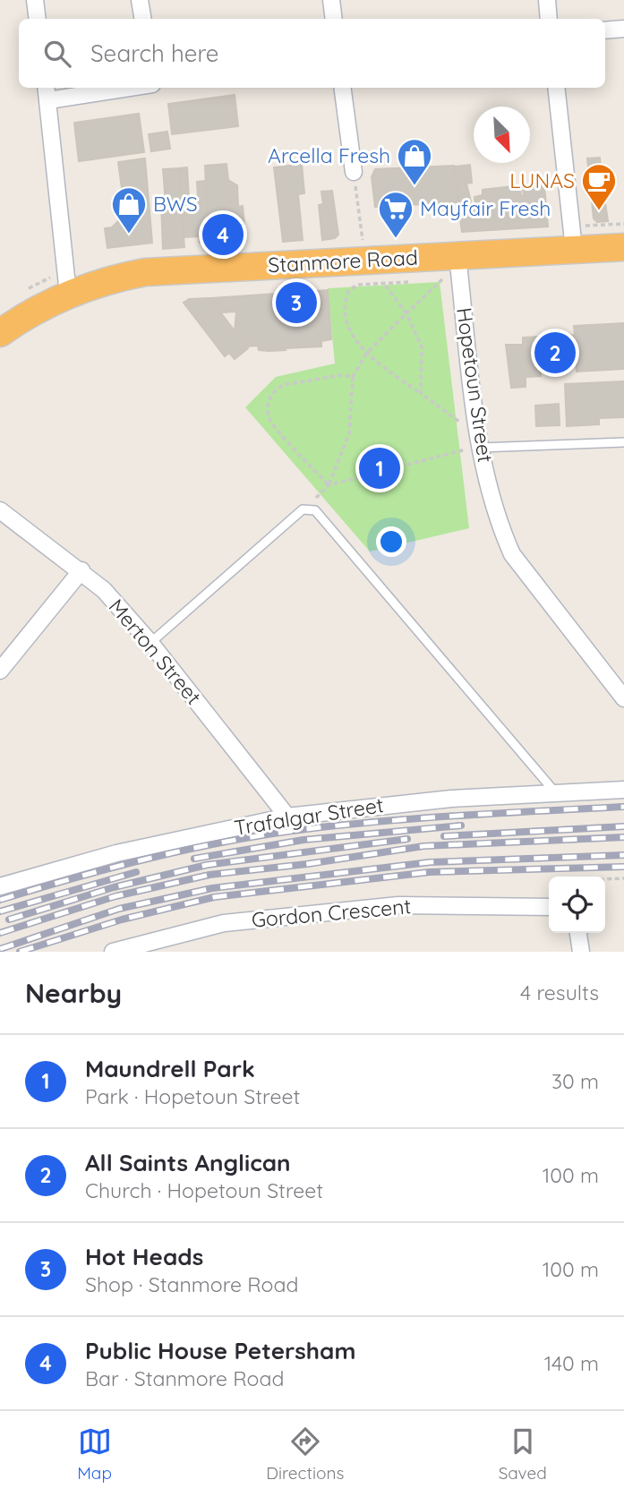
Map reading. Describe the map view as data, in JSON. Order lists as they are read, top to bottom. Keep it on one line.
{"streets":{"highway":["Stanmore Road"],"street":["Hopetoun Street","Merton Street","Trafalgar Street","Gordon Crescent"]},"crossings":[["Stanmore Road","Hopetoun Street"],["Merton Street","Trafalgar Street"]],"places":{"shop":["Arcella Fresh","BWS"],"cafe":["LUNAS"],"supermarket":["Mayfair Fresh"]},"north":"bottom right","page":{"search":"Search here","pins":["4","3","2","1"],"heading":["Nearby","4 results"],"list":[{"mark":"1","name":"Maundrell Park","note":"Park · Hopetoun Street","value":"30 m"},{"mark":"2","name":"All Saints Anglican","note":"Church · Hopetoun Street","value":"100 m"},{"mark":"3","name":"Hot Heads","note":"Shop · Stanmore Road","value":"100 m"},{"mark":"4","name":"Public House Petersham","note":"Bar · Stanmore Road","value":"140 m"}],"nav":["Map","Directions","Saved"]}}
